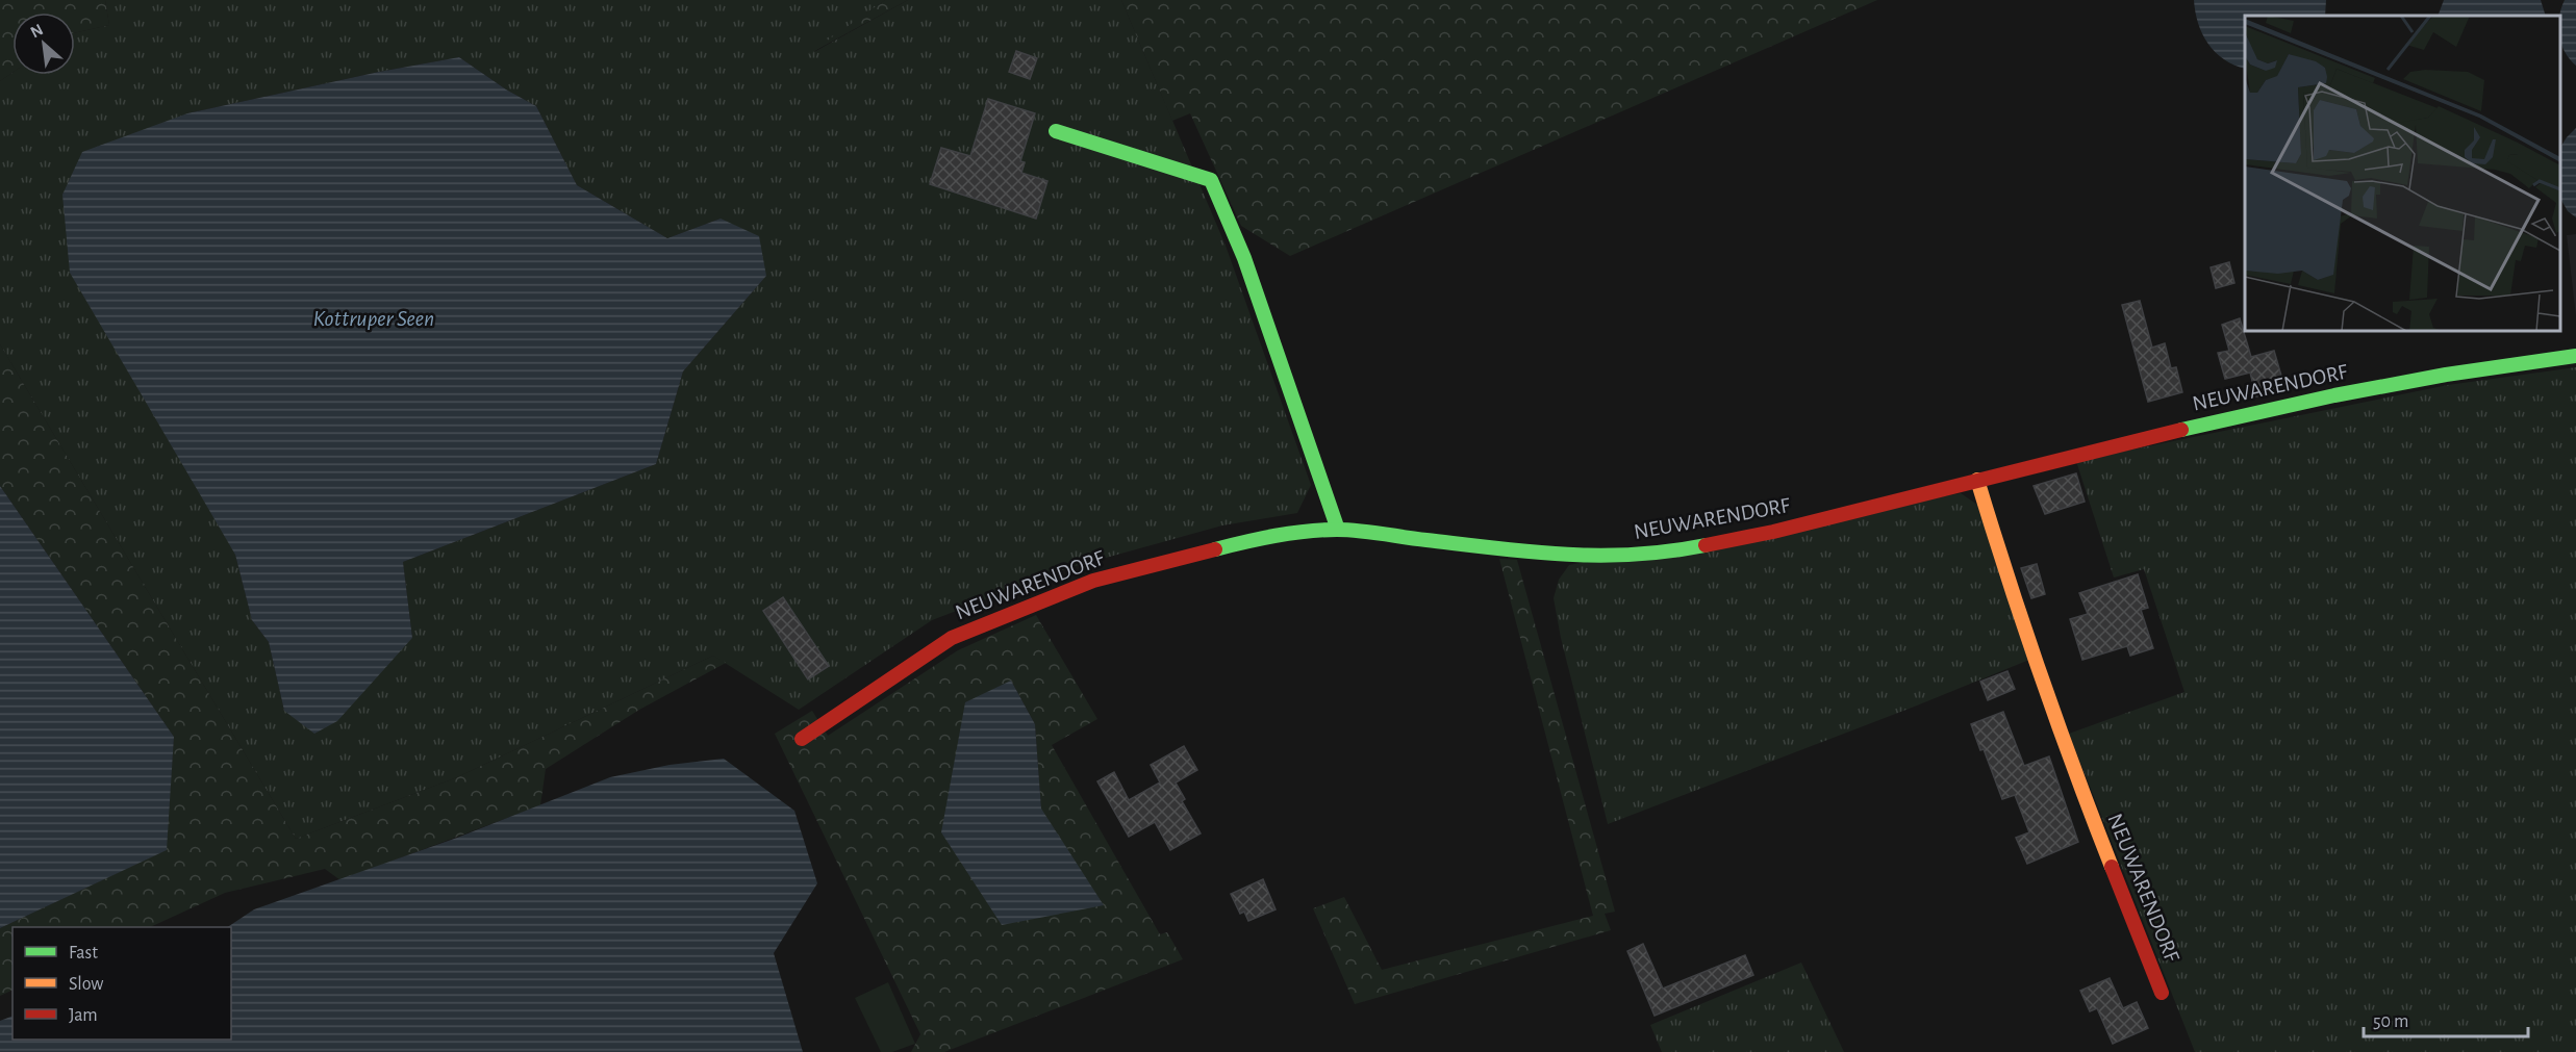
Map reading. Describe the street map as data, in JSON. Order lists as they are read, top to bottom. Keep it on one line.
{"streets":{"street":["NEUWARENDORF"]},"water":["Kottruper Seen"],"legend":["Fast","Slow","Jam"],"scale_bar":"50 m","north":"top left"}
